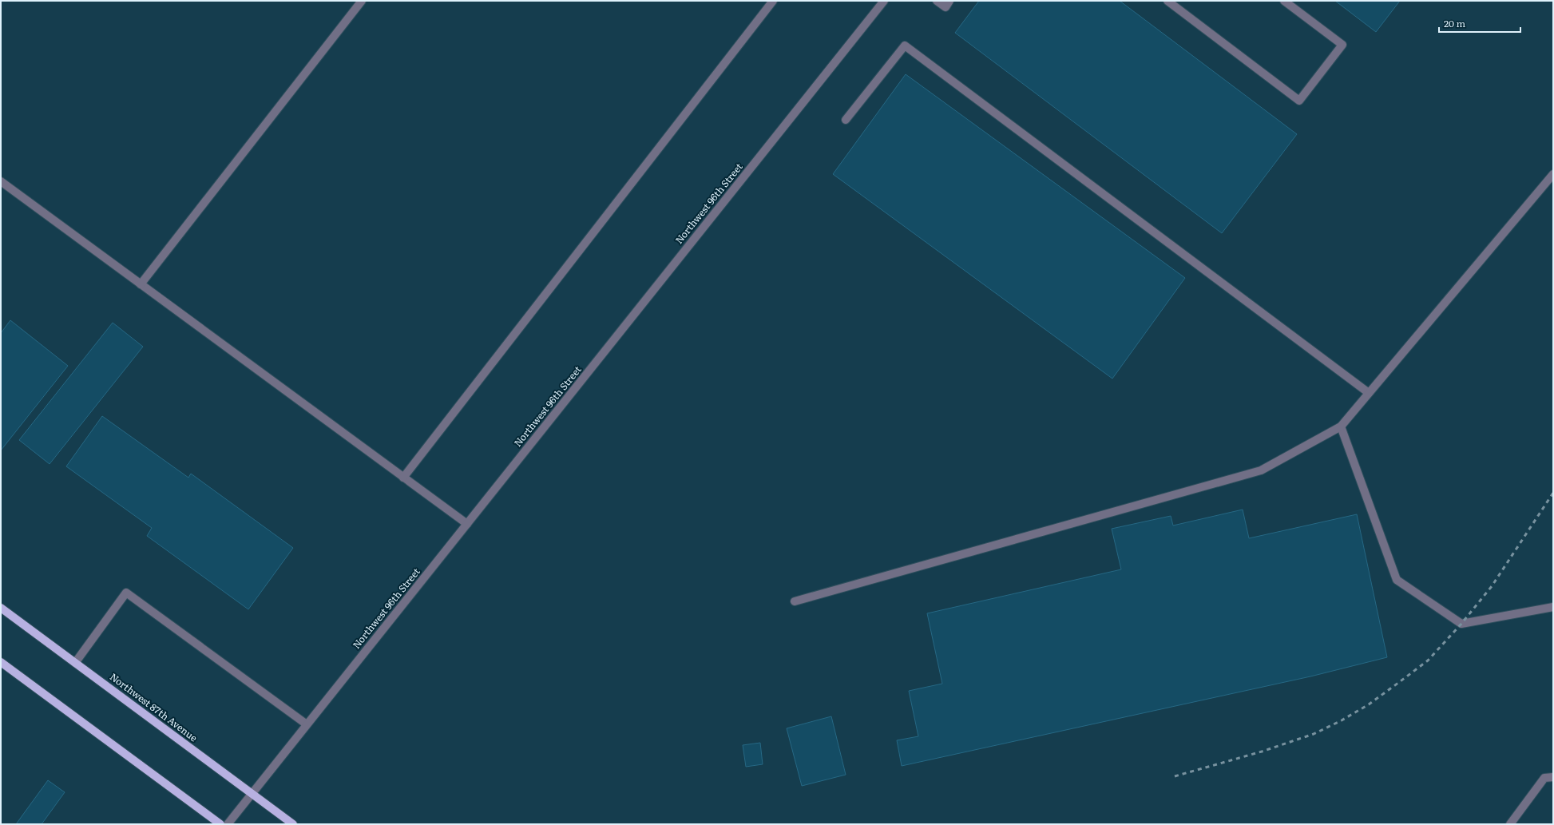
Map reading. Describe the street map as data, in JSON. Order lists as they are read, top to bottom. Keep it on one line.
{"streets":{"main road":["Northwest 87th Avenue"],"street":["Northwest 96th Street"]},"crossings":[["Northwest 96th Street","Northwest 87th Avenue"]],"scale_bar":"20 m"}
